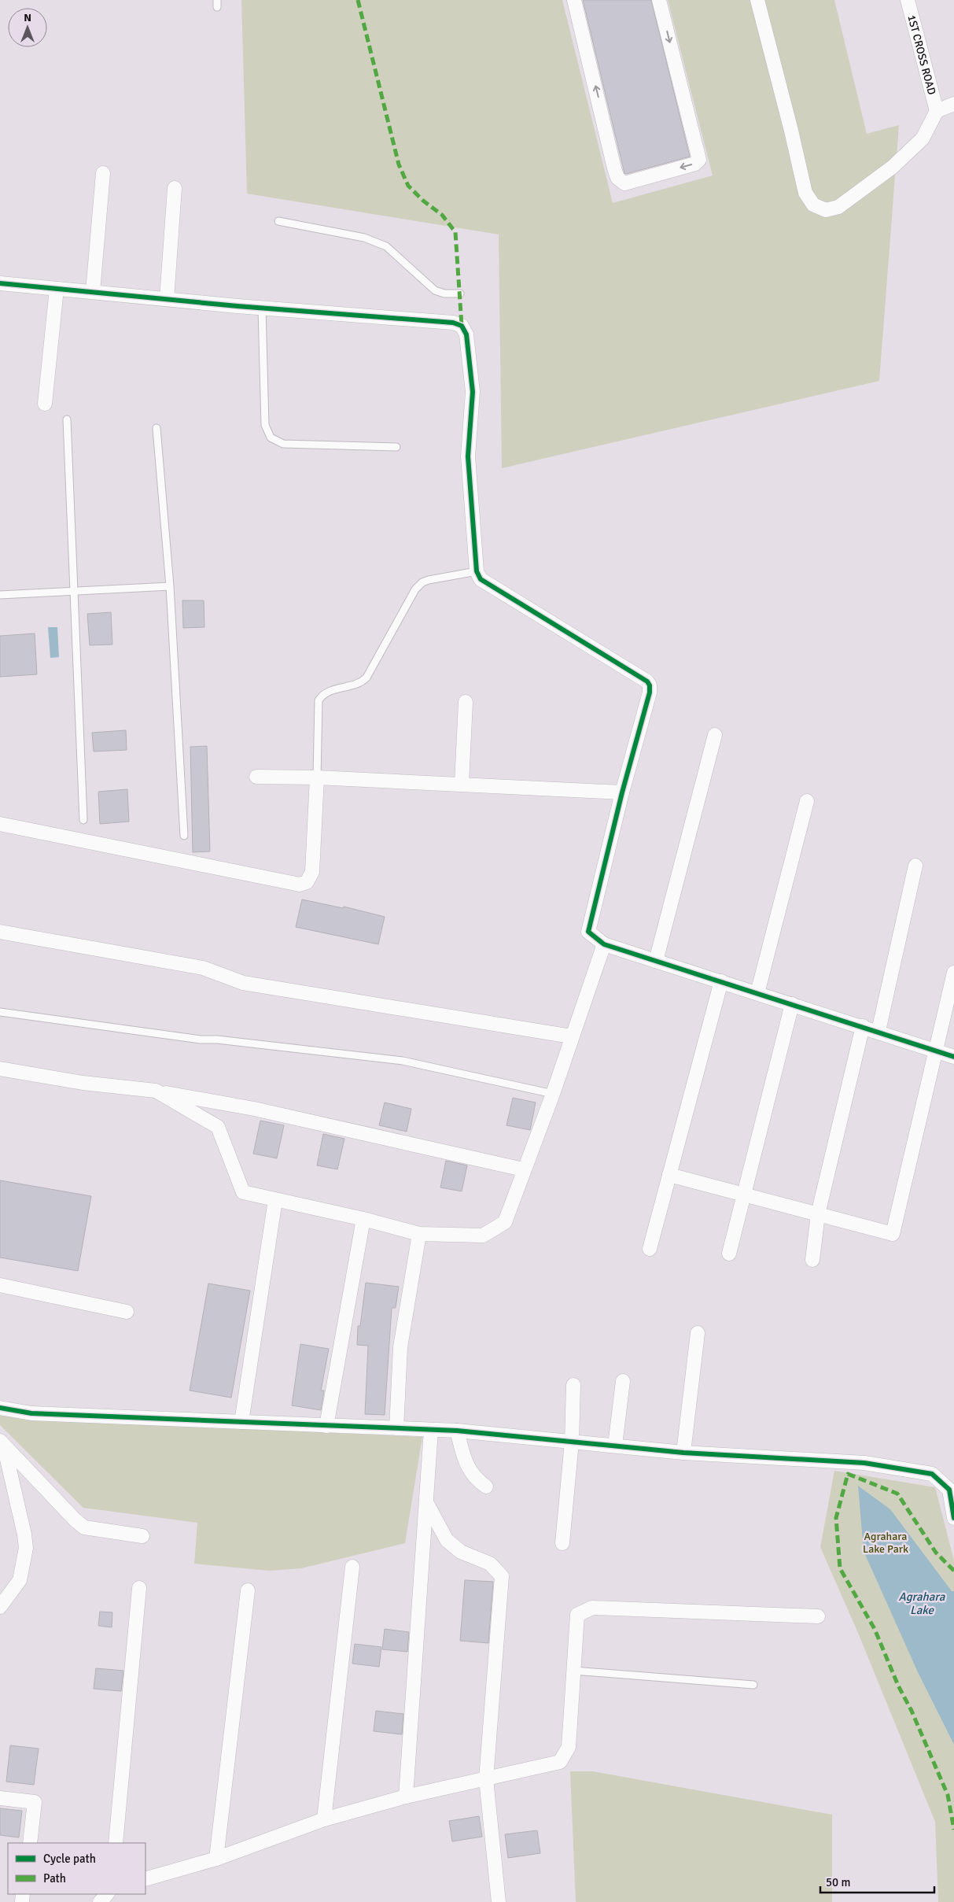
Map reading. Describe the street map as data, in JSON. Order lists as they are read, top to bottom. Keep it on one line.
{"streets":{"street":["1ST CROSS ROAD"]},"water":["Agrahara Lake"],"parks":["Agrahara Lake Park"],"legend":["Cycle path","Path"],"scale_bar":"50 m","north":"top"}
